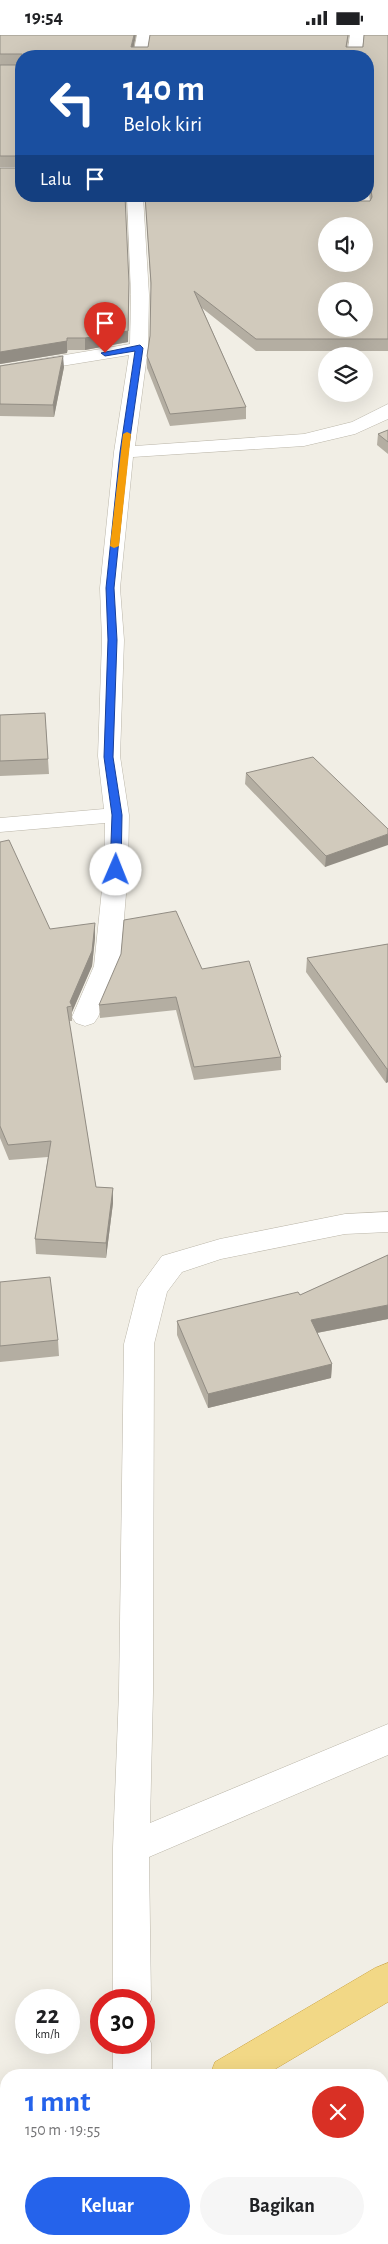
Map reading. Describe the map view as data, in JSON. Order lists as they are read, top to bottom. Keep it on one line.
{"page":{"status":"19:54","turn":["140 m","Belok kiri"],"then":"Lalu","speed":"22 km/h","limit":"30","heading":["1 mnt","150 m · 19:55"],"buttons":["Keluar","Bagikan"]}}
